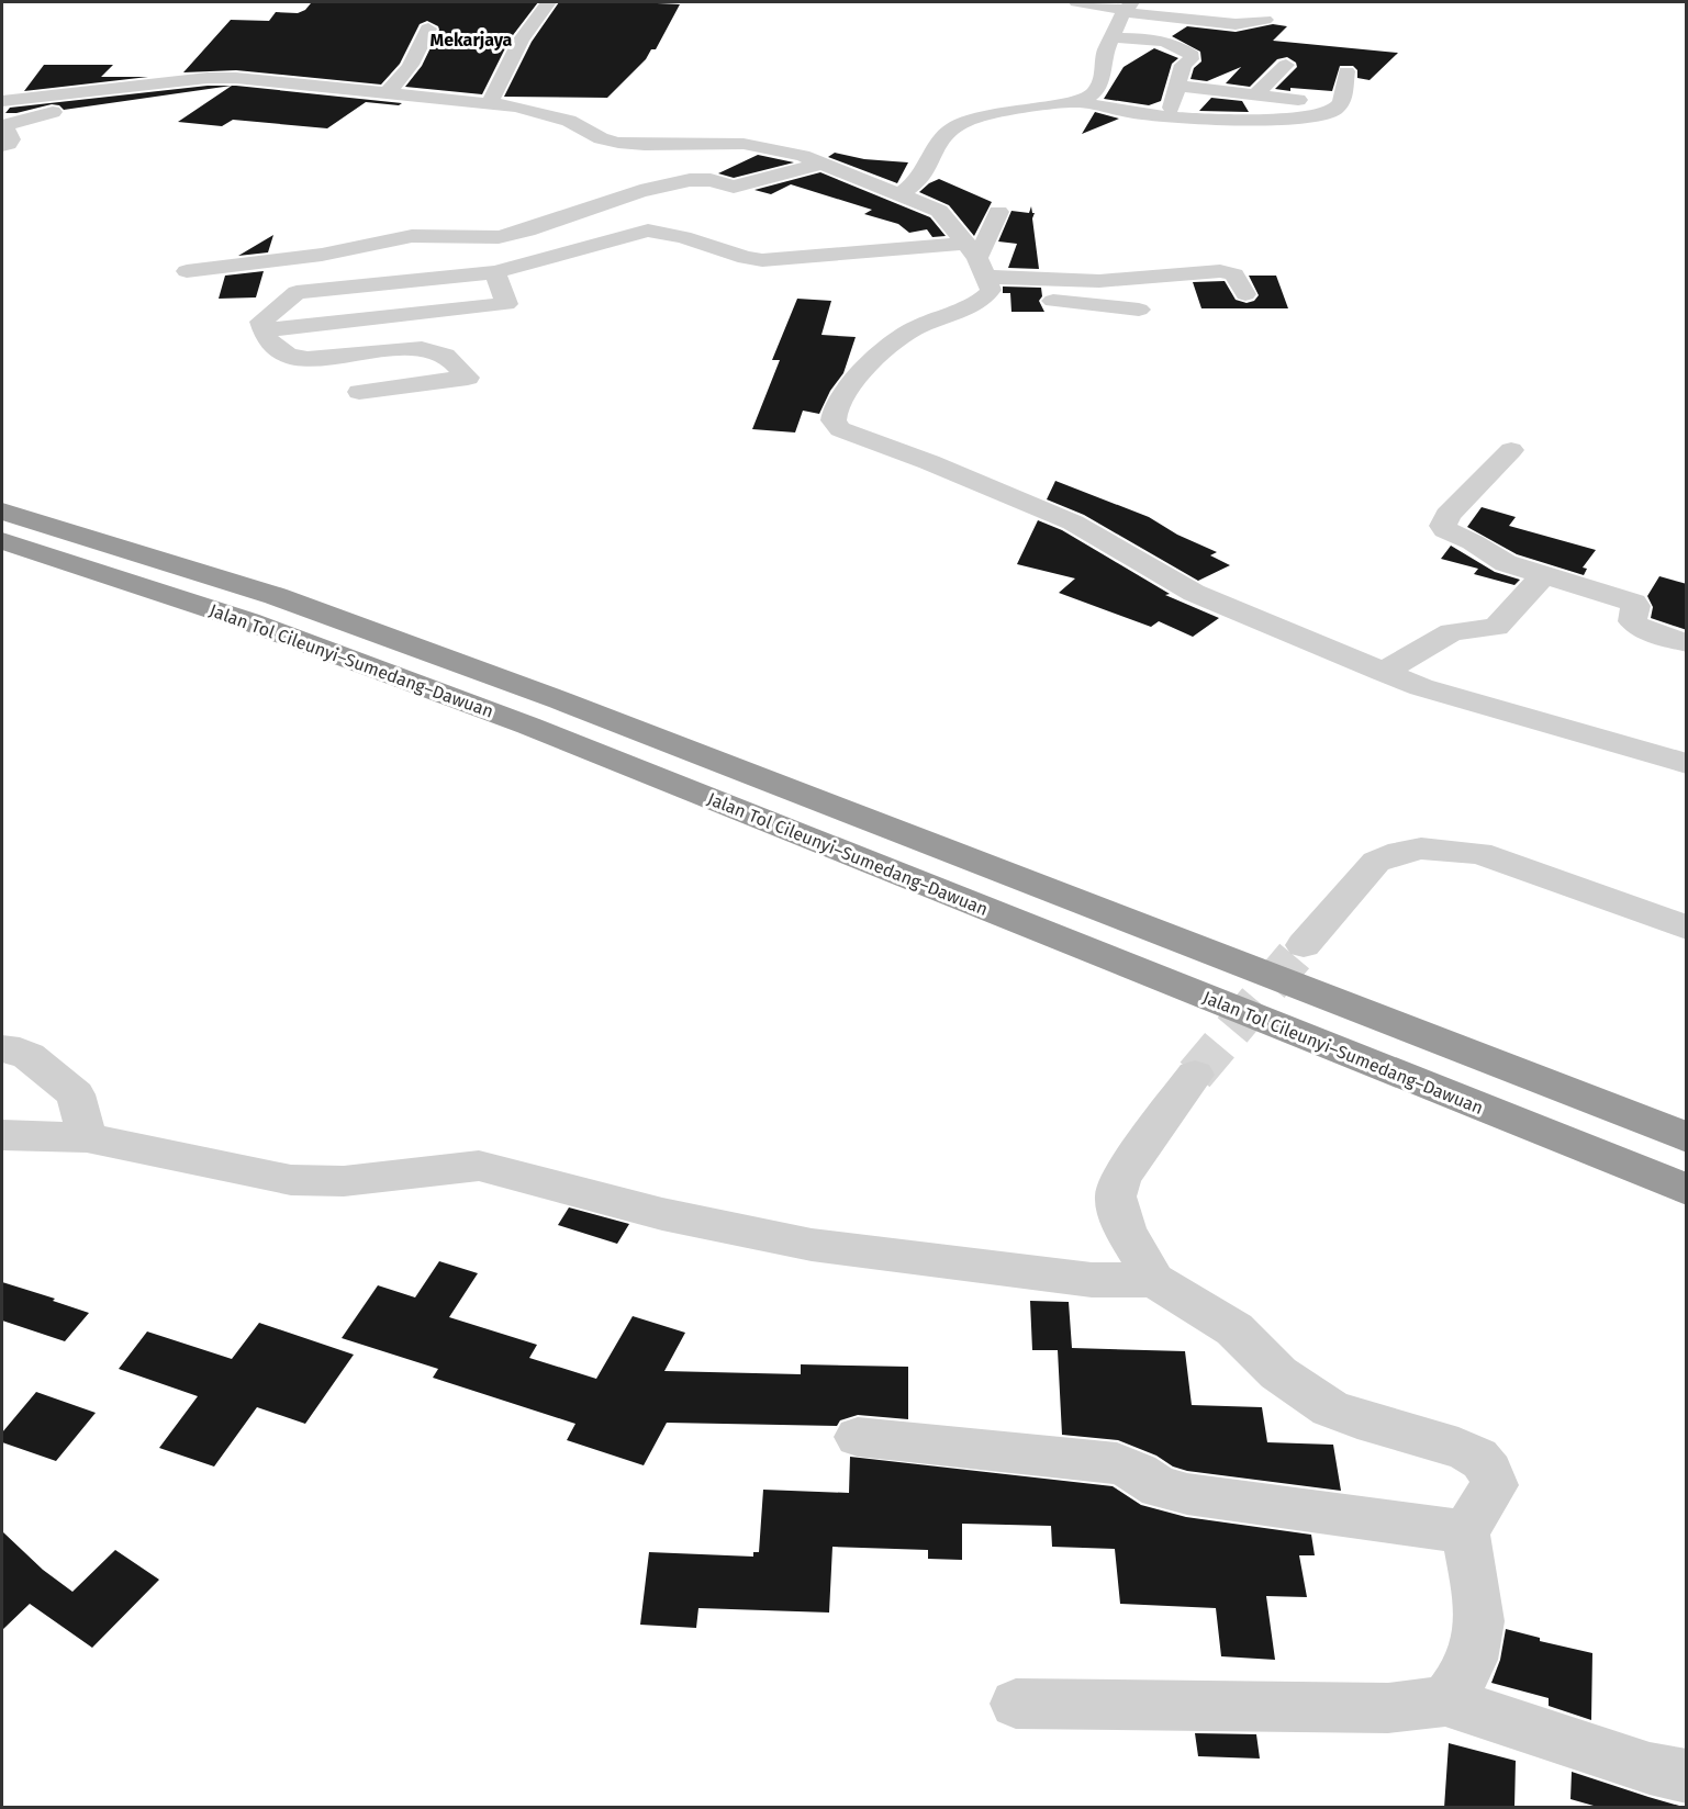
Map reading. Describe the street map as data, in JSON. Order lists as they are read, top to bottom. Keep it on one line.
{"streets":{"highway":["Jalan Tol Cileunyi–Sumedang–Dawuan"]},"districts":["Mekarjaya"]}
